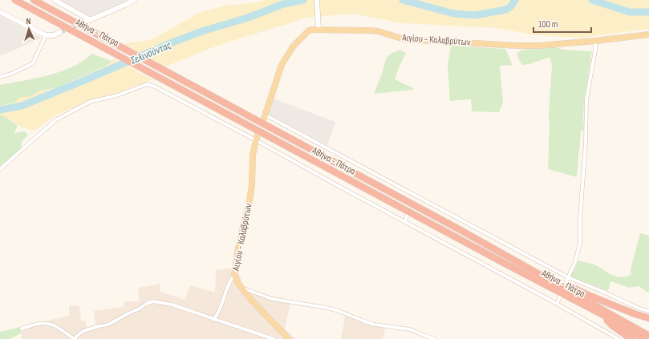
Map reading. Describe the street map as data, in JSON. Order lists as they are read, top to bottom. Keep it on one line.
{"streets":{"highway":["Αθήνα - Πάτρα"],"main road":["Αιγίου - Καλαβρύτων"]},"water":["Σελινούντας"],"scale_bar":"100 m","north":"top"}
